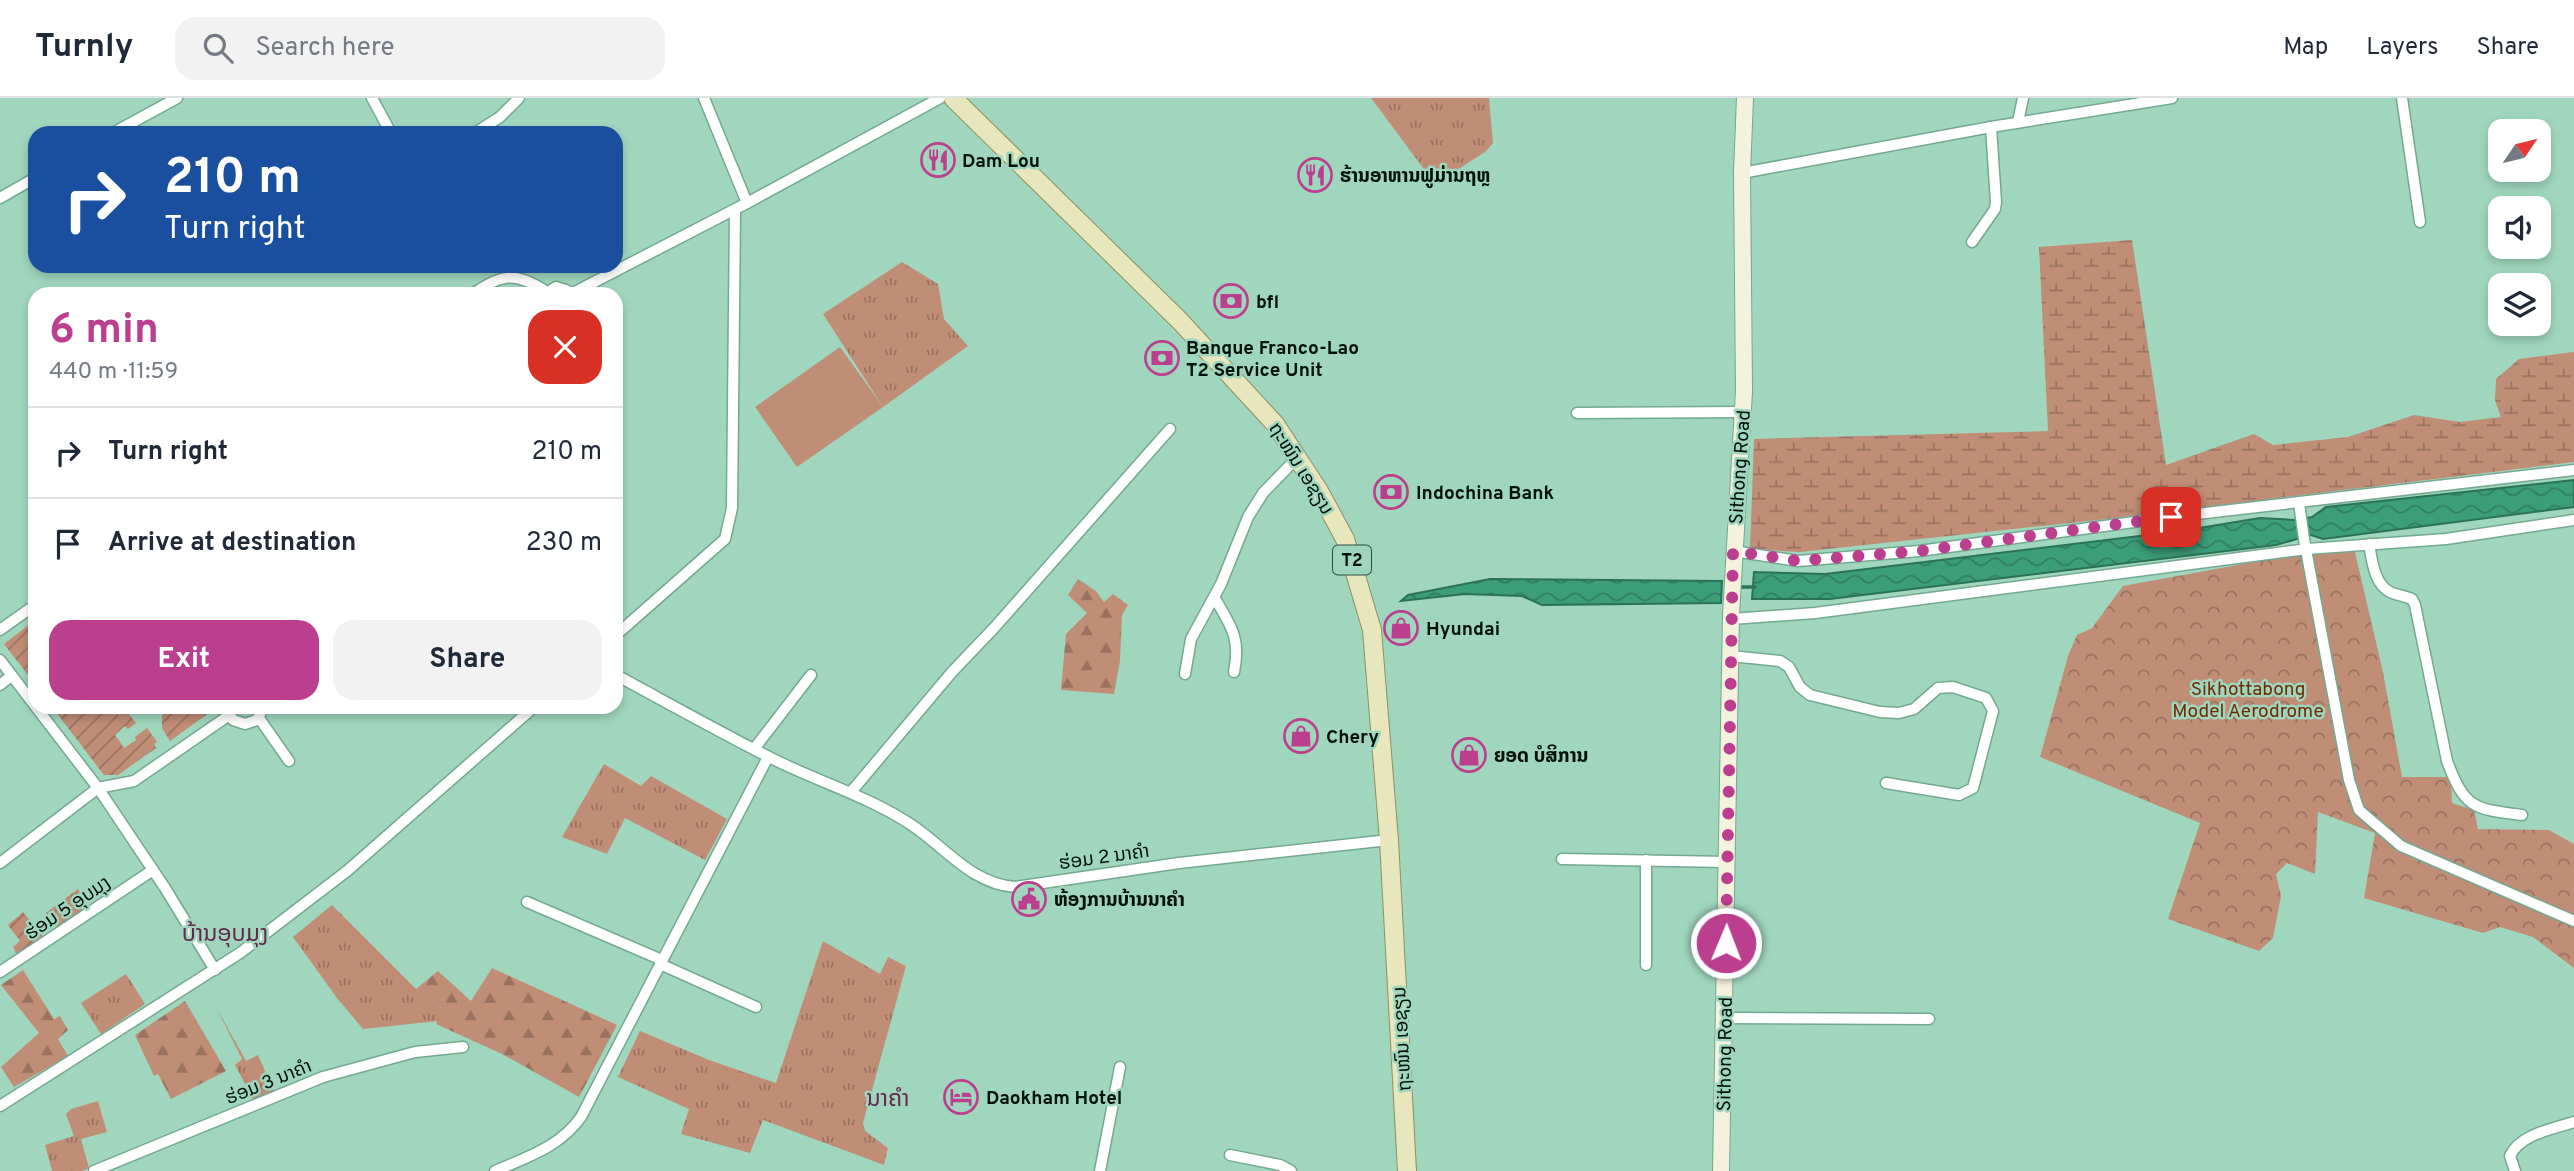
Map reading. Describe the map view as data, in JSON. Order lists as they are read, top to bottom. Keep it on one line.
{"streets":{"main road":["Sithong Road","ຖະໜົນ ເອຊຽນ","T2"],"street":["ຮ່ອມ 2 ນາຄຳ","ຮ່ອມ 5 ອຸບມຸງ","ຮ່ອມ 3 ນາຄຳ"]},"crossings":[["ຖະໜົນ ເອຊຽນ","ຮ່ອມ 2 ນາຄຳ"]],"districts":["ບ້ານອຸບມຸງ","ນາຄຳ"],"parks":["Sikhottabong Model Aerodrome"],"places":{"restaurant":["Dam Lou","ຮ້ານອາຫານຟູມ່ານຖຫຼ"],"bank":["bfl","Banque Franco-Lao T2 Service Unit","Indochina Bank"],"shop":["Hyundai","Chery","ຍອດ ບໍສິການ"],"public building":["ຫ້ອງການບ້ານນາຄໍາ"],"hotel":["Daokham Hotel"]},"north":"top right","page":{"header":"Turnly","search":"Search here","nav":["Map","Layers","Share"],"turn":["210 m","Turn right"],"heading":["6 min","440 m · 11:59"],"list":[{"name":"Turn right","value":"210 m"},{"name":"Arrive at destination","value":"230 m"}],"buttons":["Exit","Share"]}}
